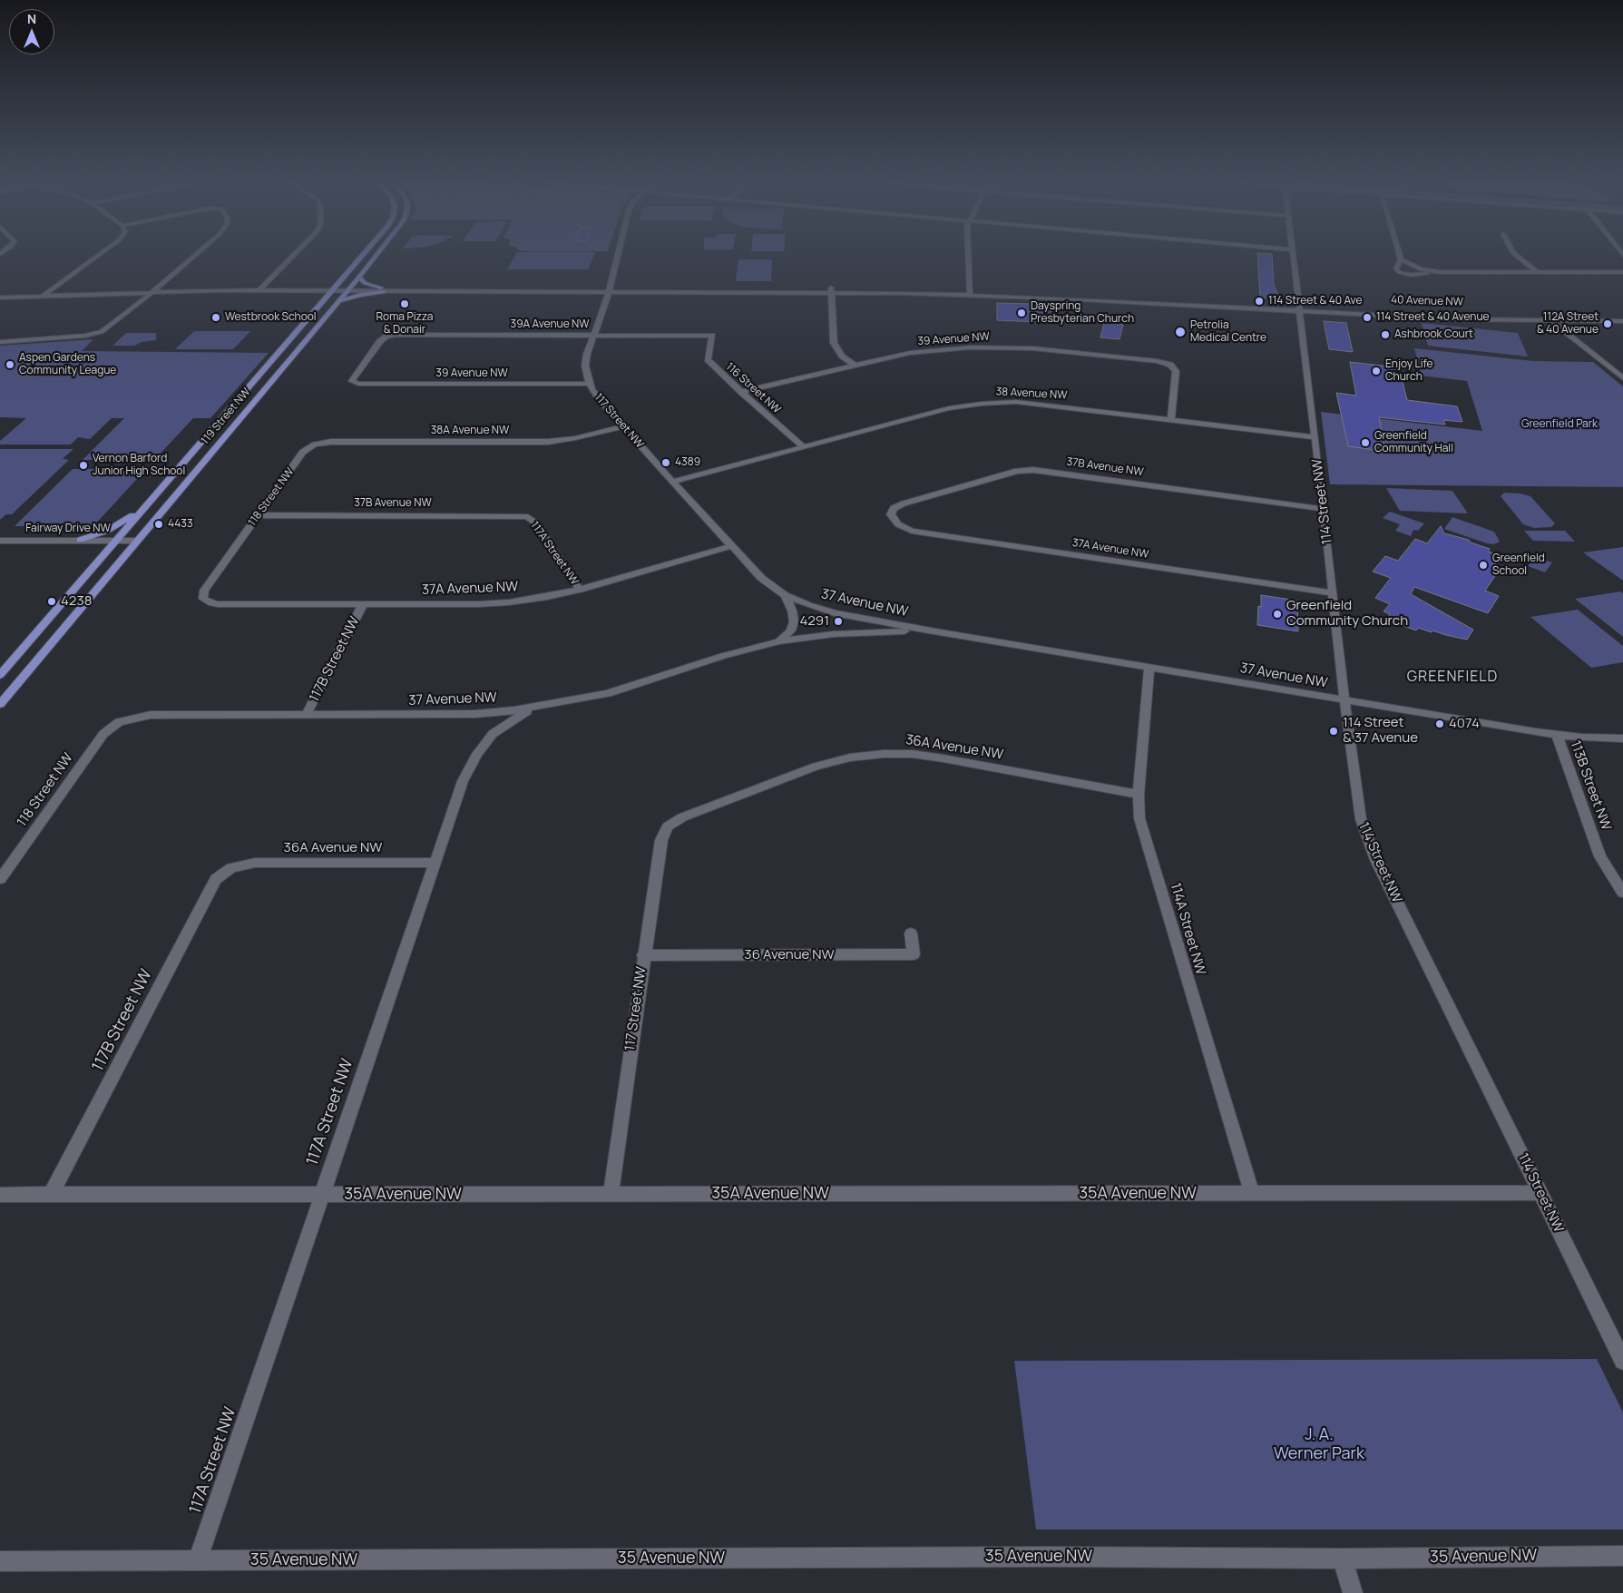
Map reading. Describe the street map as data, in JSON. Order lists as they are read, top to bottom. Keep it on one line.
{"streets":{"main road":["119 Street NW"],"street":["40 Avenue NW","39A Avenue NW","39 Avenue NW","116 Street NW","38 Avenue NW","117 Street NW","38A Avenue NW","37B Avenue NW","118 Street NW","114 Street NW","Fairway Drive NW","37A Avenue NW","117A Street NW","37 Avenue NW","117B Street NW","36A Avenue NW","113B Street NW","114A Street NW","36 Avenue NW","35A Avenue NW","35 Avenue NW"]},"crossings":[["40 Avenue NW","119 Street NW"],["40 Avenue NW","117 Street NW"],["40 Avenue NW","114 Street NW"],["39A Avenue NW","39 Avenue NW"],["39A Avenue NW","116 Street NW"],["39A Avenue NW","117 Street NW"],["39 Avenue NW","116 Street NW"],["39 Avenue NW","38 Avenue NW"],["39 Avenue NW","117 Street NW"],["116 Street NW","38 Avenue NW"],["38 Avenue NW","117 Street NW"],["38 Avenue NW","114 Street NW"],["119 Street NW","Fairway Drive NW"],["117 Street NW","38A Avenue NW"],["117 Street NW","37A Avenue NW"],["117 Street NW","37 Avenue NW"],["117 Street NW","36A Avenue NW"],["117 Street NW","36 Avenue NW"],["117 Street NW","35A Avenue NW"],["38A Avenue NW","118 Street NW"],["37B Avenue NW","118 Street NW"],["37B Avenue NW","114 Street NW"],["37B Avenue NW","37A Avenue NW"],["37B Avenue NW","117A Street NW"],["118 Street NW","37A Avenue NW"],["118 Street NW","37 Avenue NW"],["114 Street NW","37A Avenue NW"],["114 Street NW","37 Avenue NW"],["114 Street NW","35A Avenue NW"],["37A Avenue NW","117A Street NW"],["37A Avenue NW","117B Street NW"],["117A Street NW","37 Avenue NW"],["117A Street NW","36A Avenue NW"],["117A Street NW","35A Avenue NW"],["117A Street NW","35 Avenue NW"],["37 Avenue NW","117B Street NW"],["37 Avenue NW","113B Street NW"],["37 Avenue NW","114A Street NW"],["117B Street NW","36A Avenue NW"],["117B Street NW","35A Avenue NW"],["36A Avenue NW","114A Street NW"],["114A Street NW","35A Avenue NW"]],"districts":["GREENFIELD"],"parks":["Greenfield Park","J. A. Werner Park"],"places":["114 Street & 40 Ave","Roma Pizza & Donair","Dayspring Presbyterian Church","Westbrook School","114 Street & 40 Avenue","112A Street & 40 Avenue","Petrolia Medical Centre","Ashbrook Court","Aspen Gardens Community League","Enjoy Life Church","Greenfield Community Hall","4389","Vernon Barford Junior High School","4433","Greenfield School","4238","Greenfield Community Church","4291","4074","114 Street & 37 Avenue"],"north":"top"}
